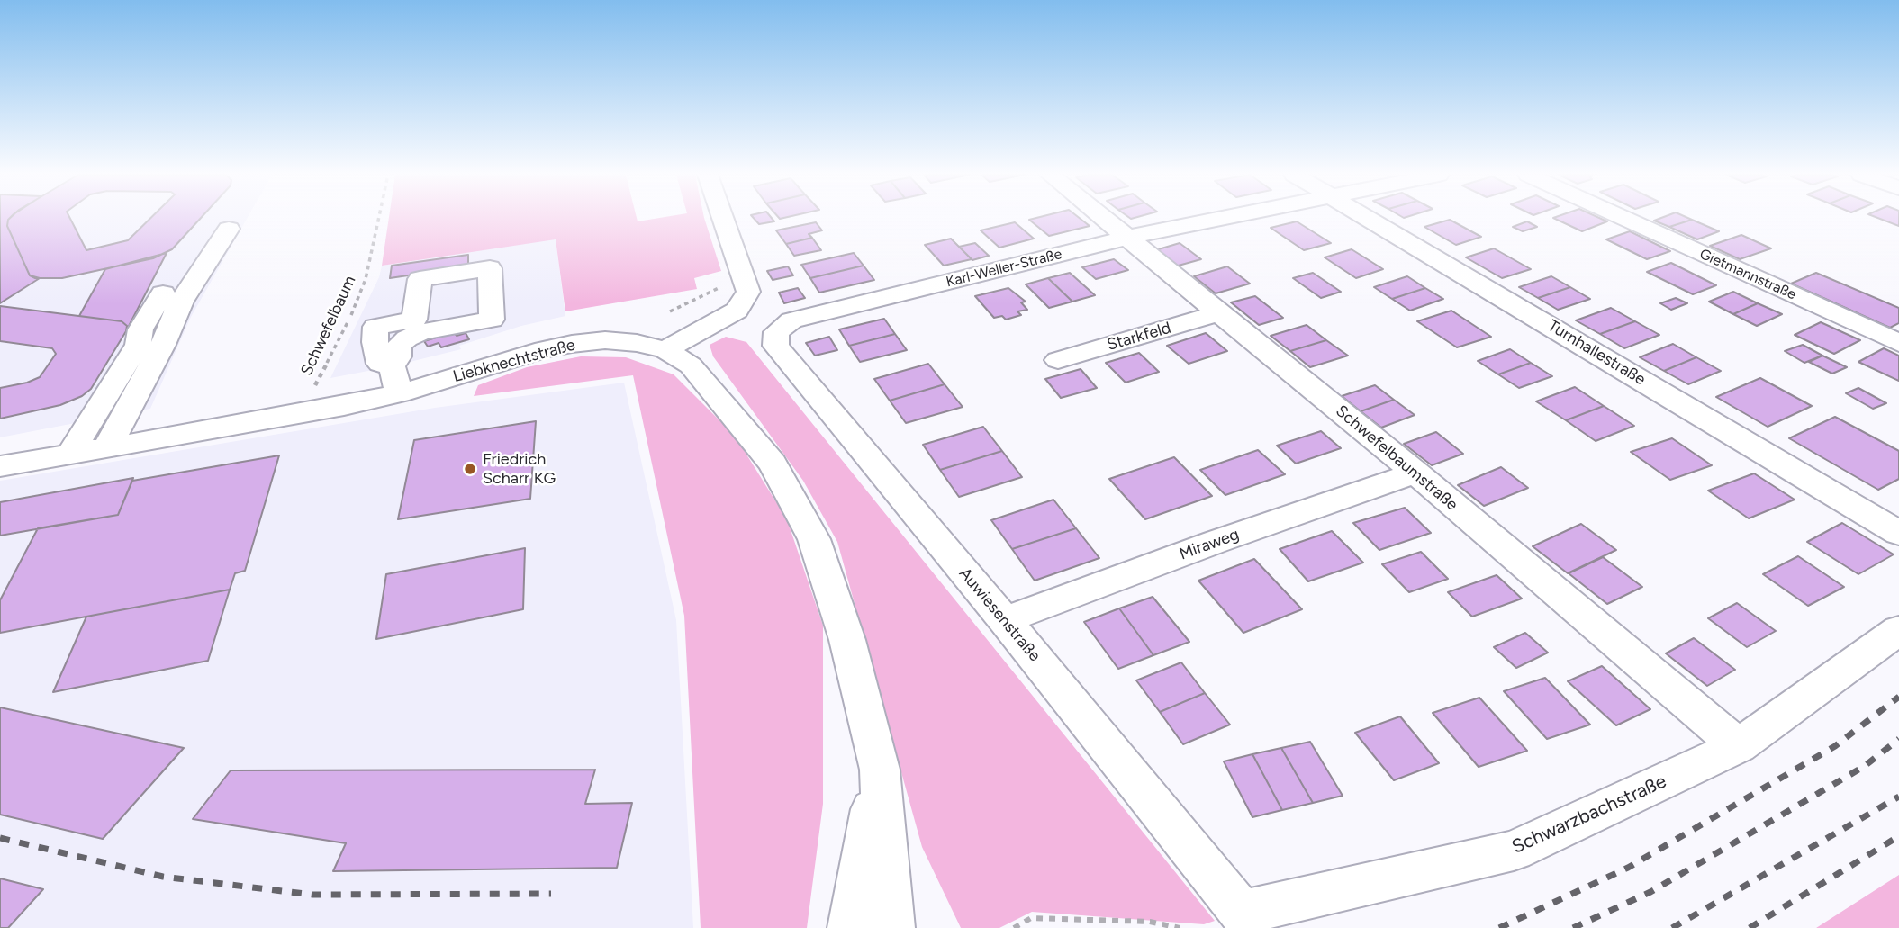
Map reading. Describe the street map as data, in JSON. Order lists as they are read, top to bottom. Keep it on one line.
{"streets":{"street":["Karl-Weller-Straße","Gietmannstraße","Starkfeld","Turnhallestraße","Liebknechtstraße","Schwefelbaumstraße","Miraweg","Auwiesenstraße","Schwarzbachstraße"],"path":["Schwefelbaum"]},"crossings":[["Karl-Weller-Straße","Schwefelbaumstraße"],["Karl-Weller-Straße","Auwiesenstraße"],["Schwefelbaum","Liebknechtstraße"],["Starkfeld","Schwefelbaumstraße"],["Schwefelbaumstraße","Miraweg"],["Schwefelbaumstraße","Schwarzbachstraße"],["Miraweg","Auwiesenstraße"],["Auwiesenstraße","Schwarzbachstraße"]],"places":["Friedrich Scharr KG"]}
